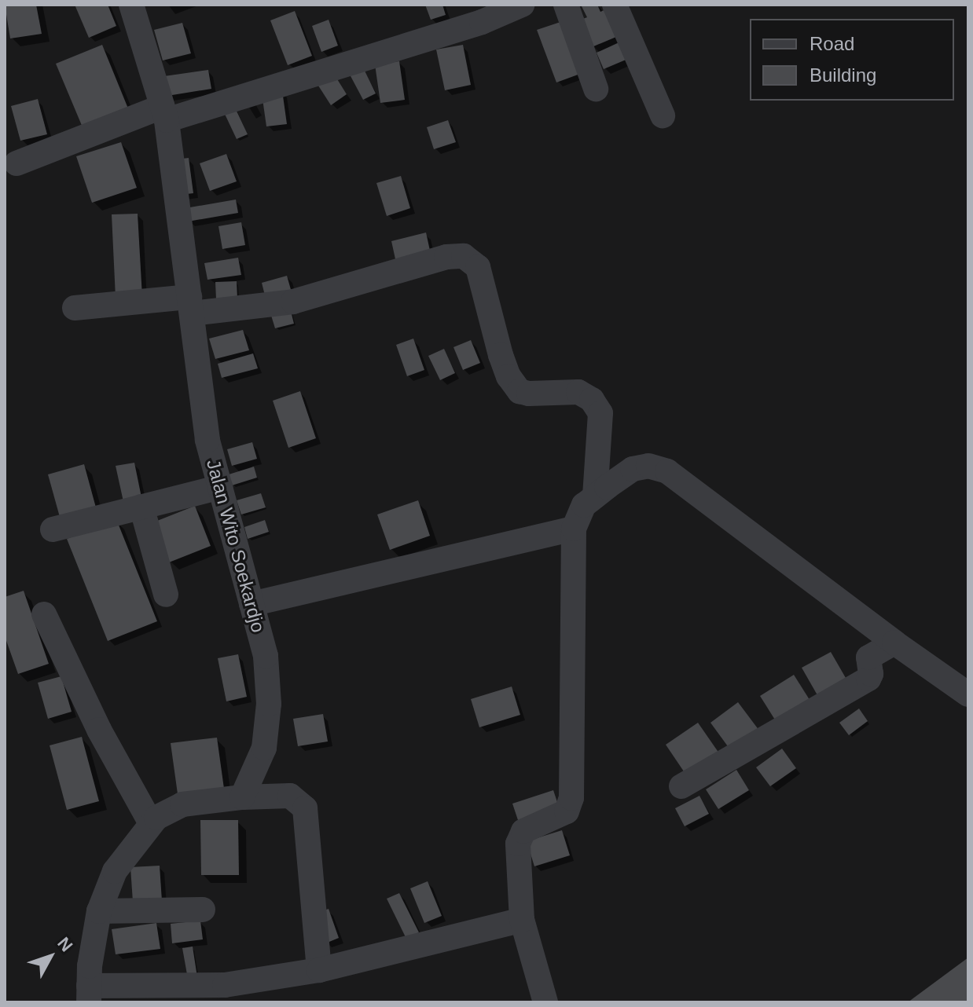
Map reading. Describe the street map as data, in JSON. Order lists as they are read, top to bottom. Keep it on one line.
{"streets":{"street":["Jalan Wito Soekardjo"]},"legend":["Road","Building"],"north":"top right"}
